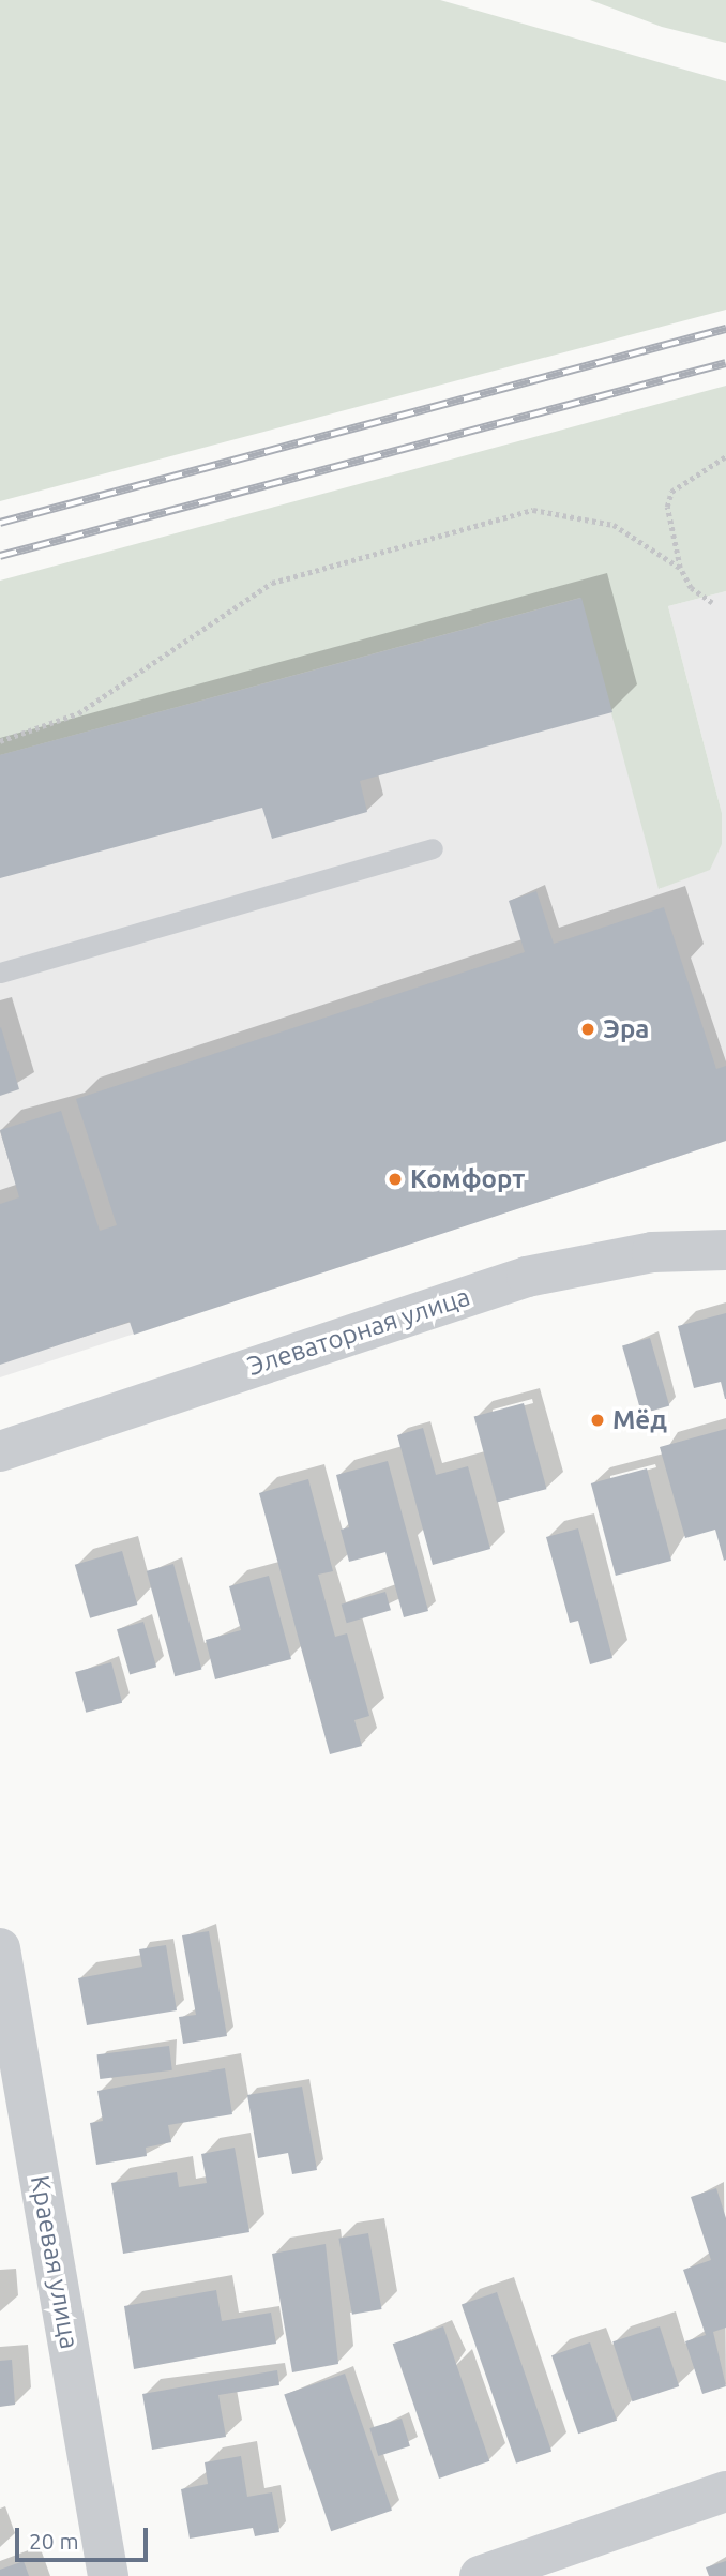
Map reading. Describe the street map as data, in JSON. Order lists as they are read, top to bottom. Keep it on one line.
{"streets":{"street":["Элеваторная улица","Краевая улица"]},"places":["Эра","Комфорт","Мёд"],"scale_bar":"20 m"}
